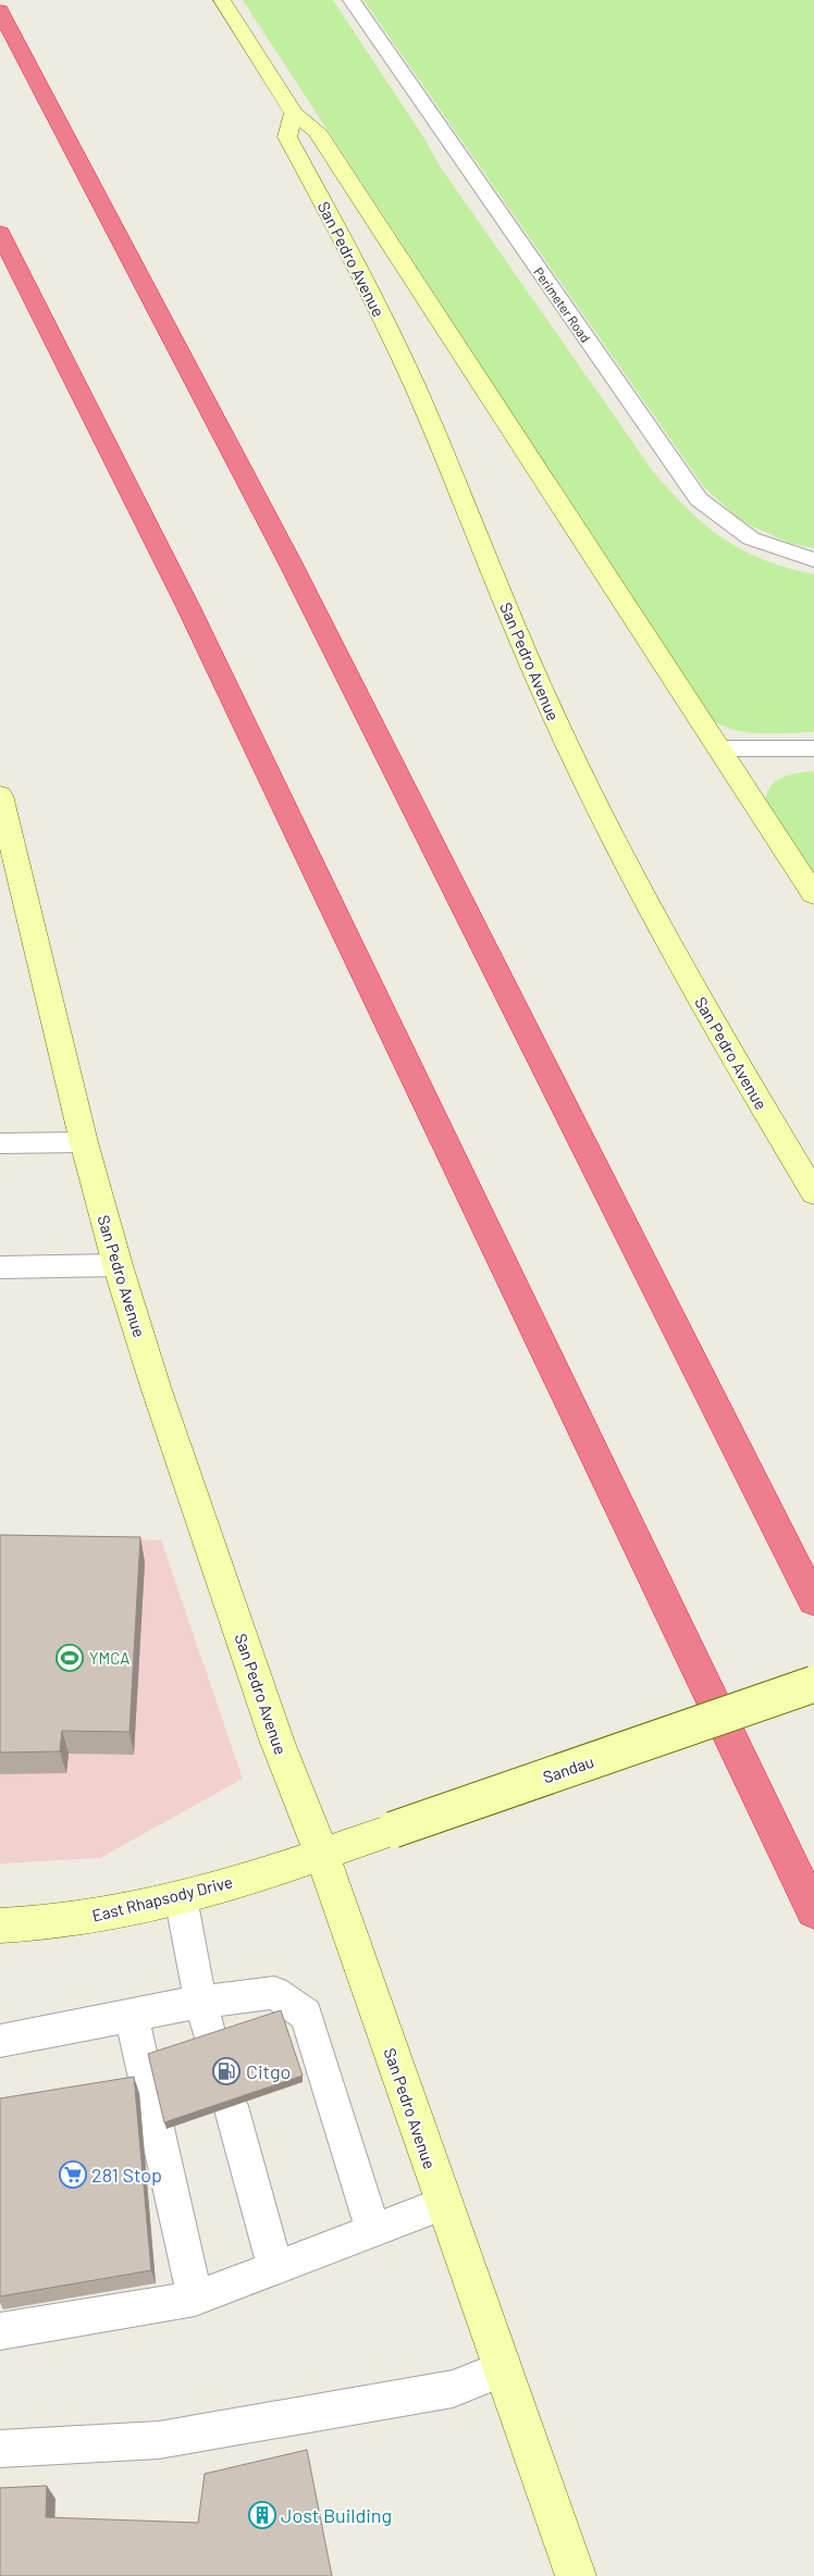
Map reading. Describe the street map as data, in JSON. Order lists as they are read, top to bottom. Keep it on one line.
{"streets":{"main road":["San Pedro Avenue","Sandau","East Rhapsody Drive"],"lane":["Perimeter Road"]},"crossings":[["San Pedro Avenue","Sandau"],["San Pedro Avenue","East Rhapsody Drive"],["Sandau","East Rhapsody Drive"]],"places":{"sports":["YMCA"],"fuel station":["Citgo"],"supermarket":["281 Stop"],"building":["Jost Building"]}}
